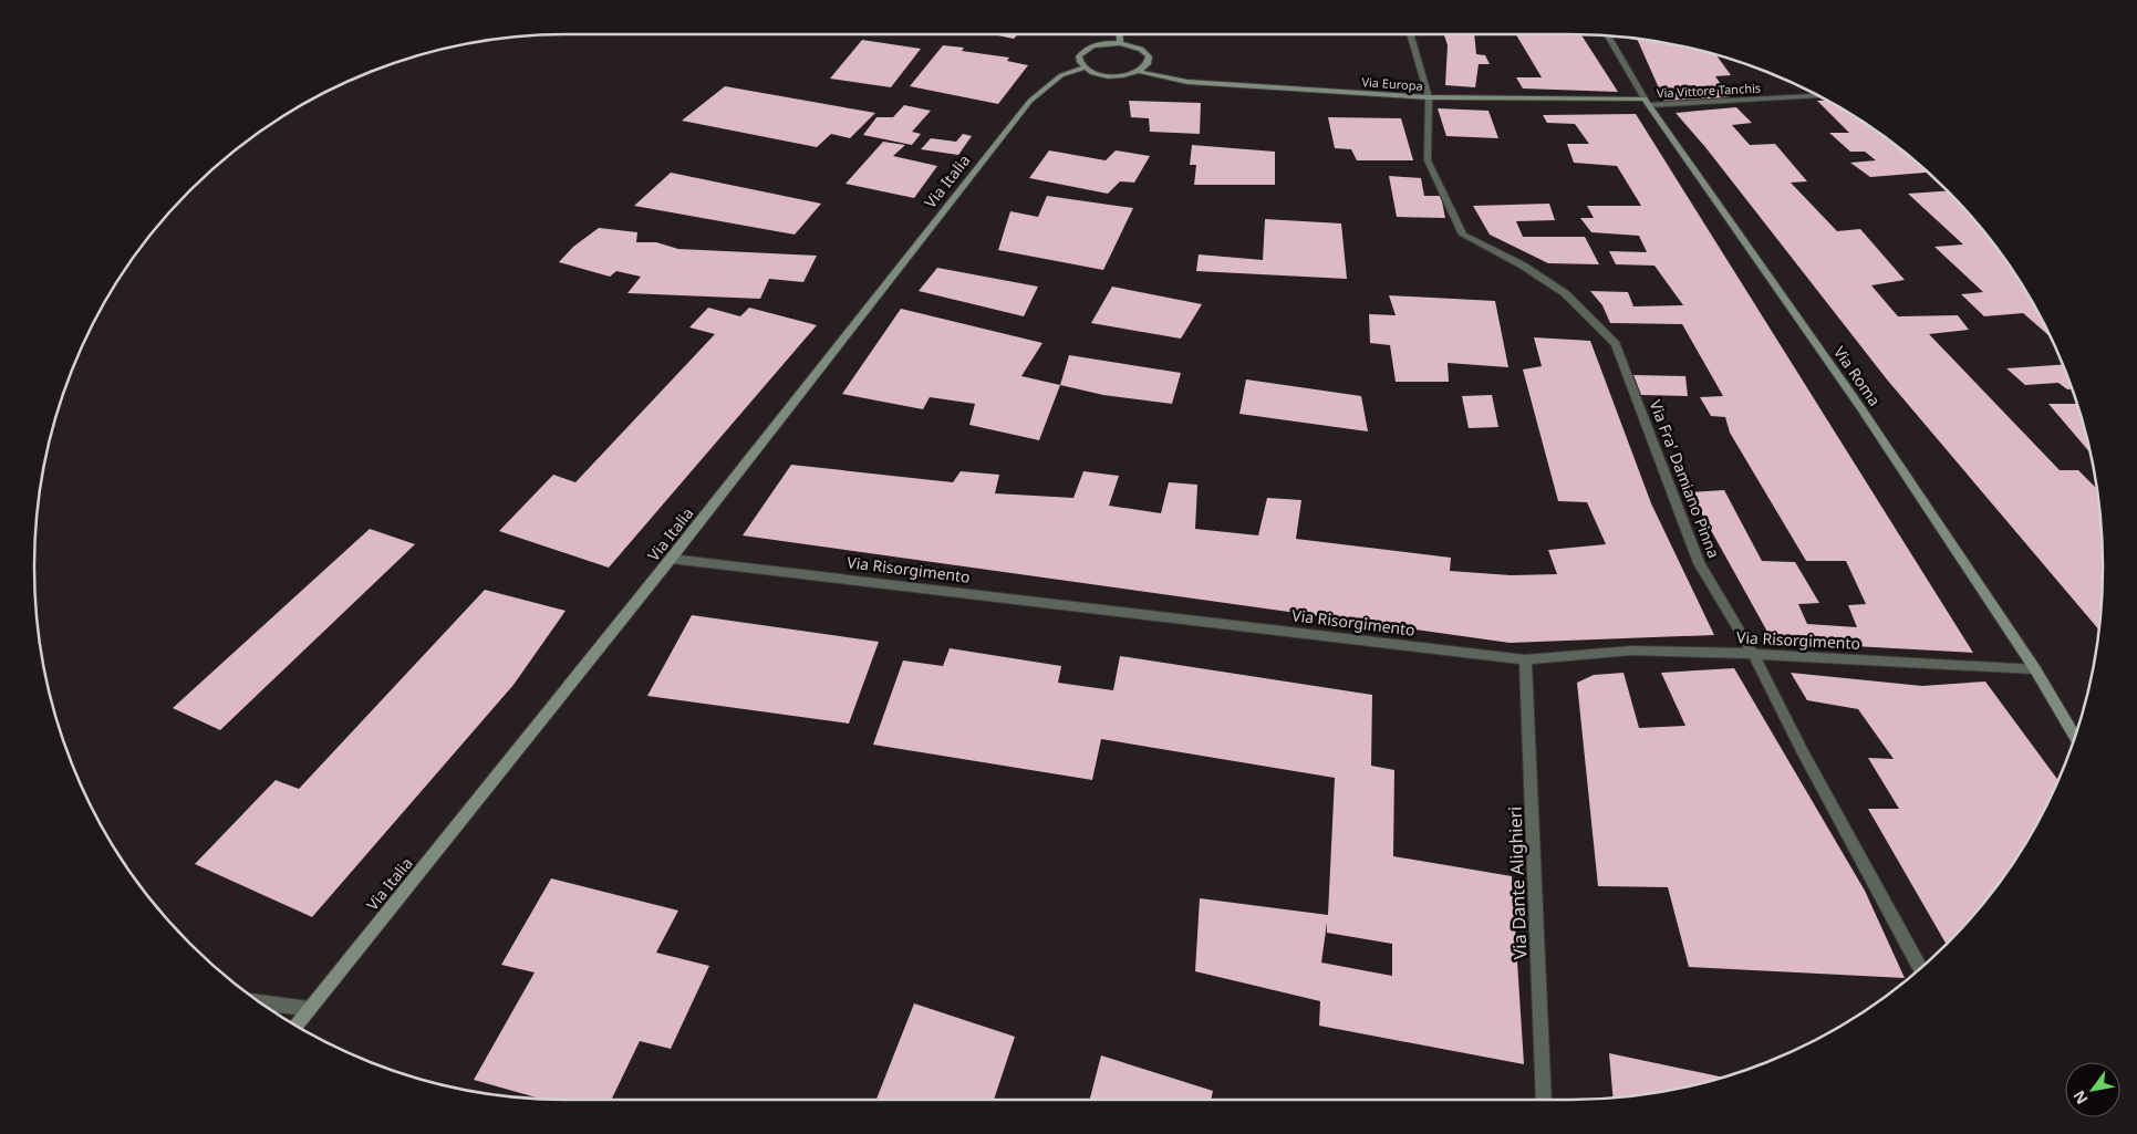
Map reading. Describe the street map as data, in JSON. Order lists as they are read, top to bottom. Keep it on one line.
{"streets":{"main road":["Via Europa","Via Italia","Via Roma"],"street":["Via Vittore Tanchis","Via Fra' Damiano Pinna","Via Risorgimento","Via Dante Alighieri"]},"crossings":[["Via Europa","Via Vittore Tanchis"],["Via Europa","Via Roma"],["Via Europa","Via Fra' Damiano Pinna"],["Via Vittore Tanchis","Via Roma"],["Via Italia","Via Risorgimento"],["Via Roma","Via Risorgimento"],["Via Fra' Damiano Pinna","Via Risorgimento"],["Via Risorgimento","Via Dante Alighieri"]],"north":"bottom left"}
